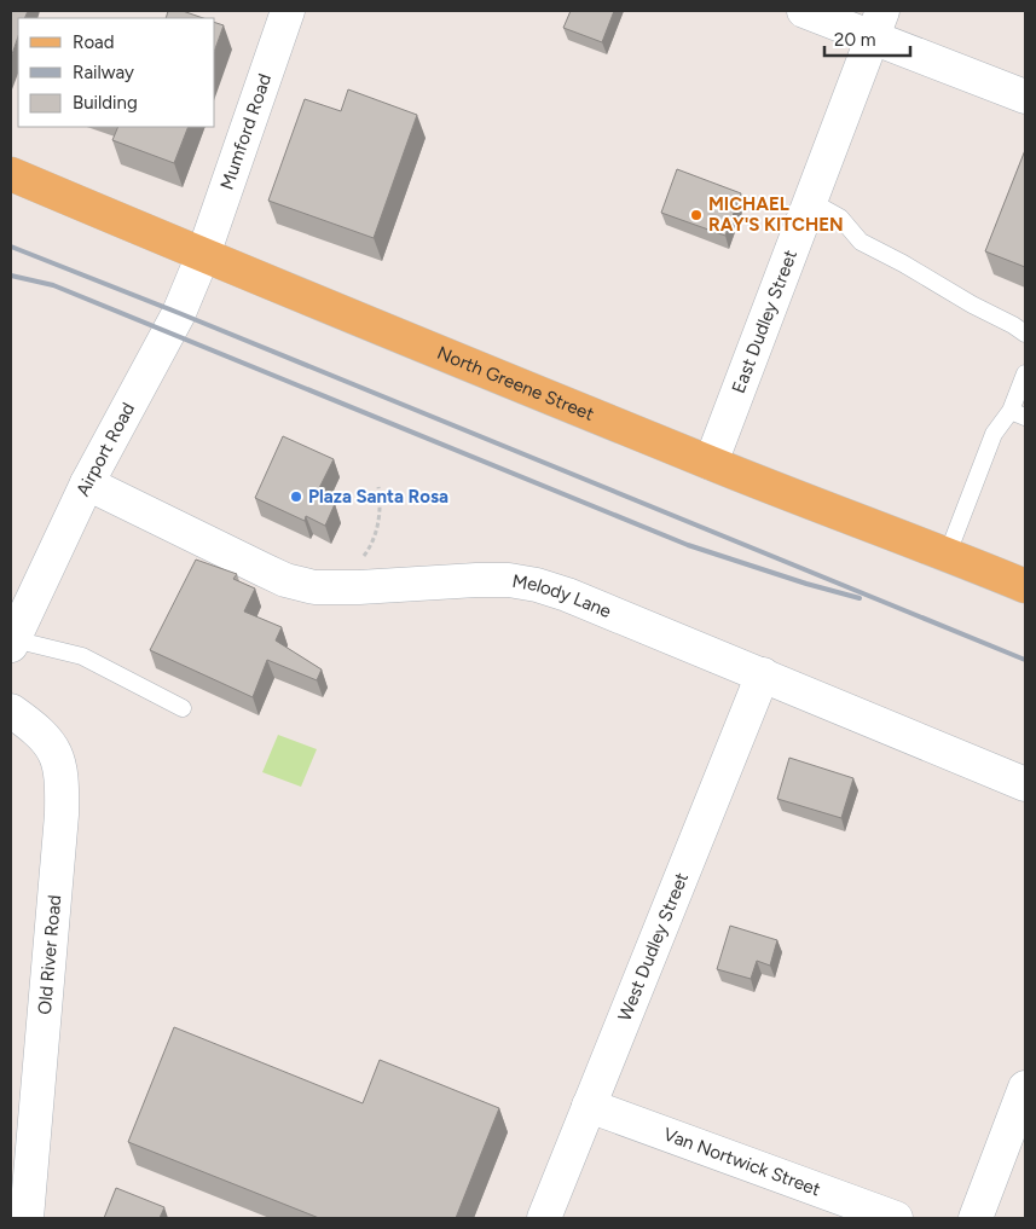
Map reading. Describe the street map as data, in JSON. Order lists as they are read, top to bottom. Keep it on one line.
{"streets":{"main road":["North Greene Street"],"street":["Mumford Road","East Dudley Street","Airport Road","Melody Lane","West Dudley Street","Old River Road","Van Nortwick Street"]},"crossings":[["Mumford Road","North Greene Street"],["Mumford Road","Airport Road"],["East Dudley Street","North Greene Street"],["North Greene Street","Airport Road"],["Airport Road","Melody Lane"],["Melody Lane","West Dudley Street"],["West Dudley Street","Van Nortwick Street"]],"places":["MICHAEL RAY'S KITCHEN","Plaza Santa Rosa"],"legend":["Road","Railway","Building"],"scale_bar":"20 m"}
